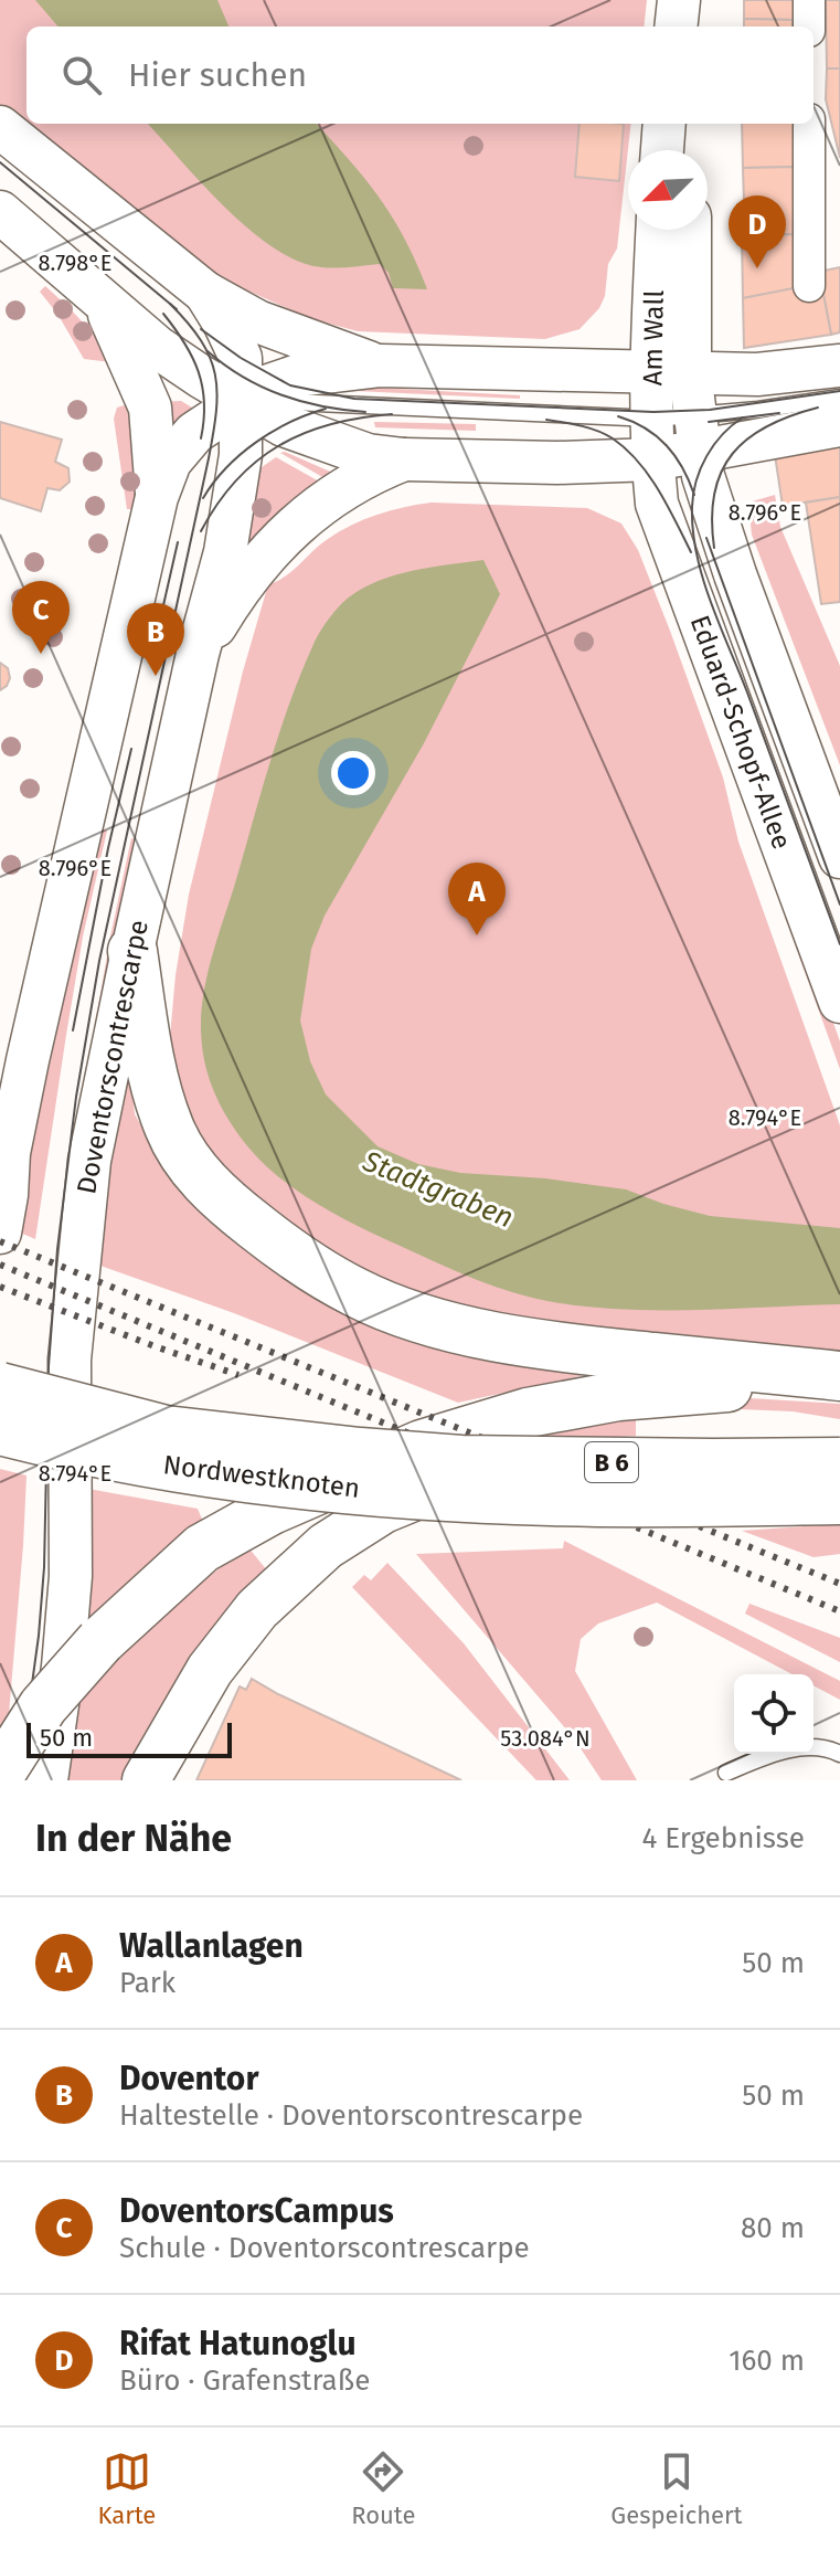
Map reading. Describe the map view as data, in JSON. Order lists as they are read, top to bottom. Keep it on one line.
{"streets":{"highway":["B 6","Nordwestknoten"],"main road":["Am Wall","Eduard-Schopf-Allee","Doventorscontrescarpe"]},"crossings":[["Am Wall","Eduard-Schopf-Allee"]],"water":["Stadtgraben"],"scale_bar":"50 m","north":"bottom left","page":{"search":"Hier suchen","pins":["D","C","B","A"],"scale":"50 m","heading":["In der Nähe","4 Ergebnisse"],"list":[{"mark":"A","name":"Wallanlagen","note":"Park","value":"50 m"},{"mark":"B","name":"Doventor","note":"Haltestelle · Doventorscontrescarpe","value":"50 m"},{"mark":"C","name":"DoventorsCampus","note":"Schule · Doventorscontrescarpe","value":"80 m"},{"mark":"D","name":"Rifat Hatunoglu","note":"Büro · Grafenstraße","value":"160 m"}],"nav":["Karte","Route","Gespeichert"]},"coordinates":["8.798°E","8.796°E","8.794°E","53.084°N"]}
